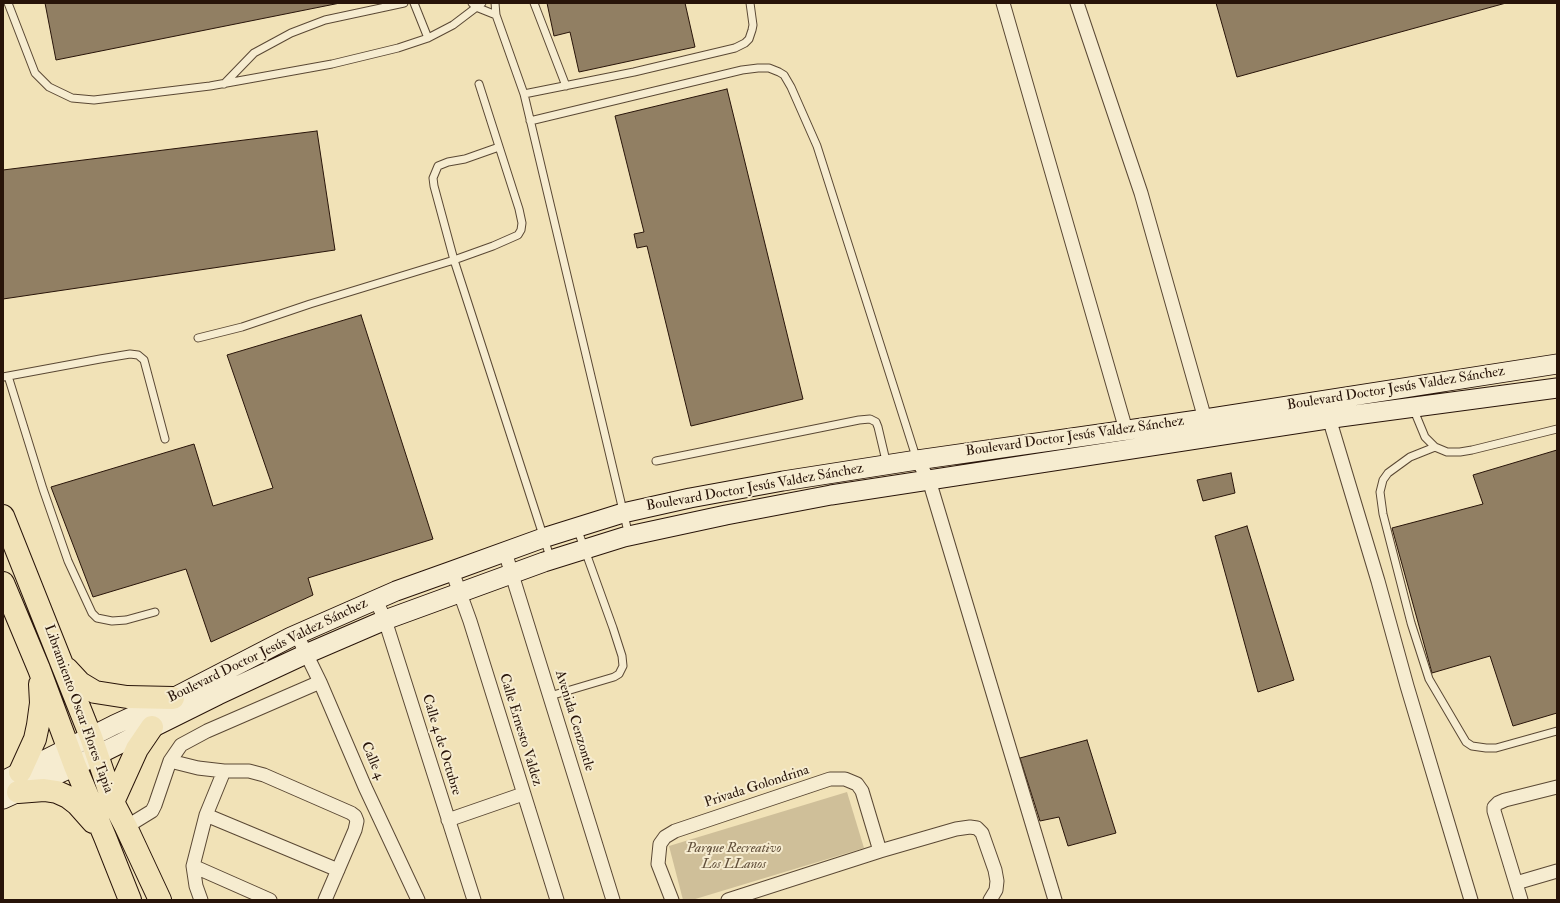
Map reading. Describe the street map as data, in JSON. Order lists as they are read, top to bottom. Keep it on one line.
{"streets":{"highway":["Libramiento Oscar Flores Tapia"],"main road":["Boulevard Doctor Jesús Valdez Sánchez"],"street":["Avenida Cenzontle","Calle Ernesto Valdez","Calle 4 de Octubre","Calle 4","Privada Golondrina"]},"crossings":[["Boulevard Doctor Jesús Valdez Sánchez","Libramiento Oscar Flores Tapia"],["Boulevard Doctor Jesús Valdez Sánchez","Avenida Cenzontle"],["Boulevard Doctor Jesús Valdez Sánchez","Calle Ernesto Valdez"],["Boulevard Doctor Jesús Valdez Sánchez","Calle 4 de Octubre"],["Boulevard Doctor Jesús Valdez Sánchez","Calle 4"]],"parks":["Parque Recreativo Los LLanos"]}
